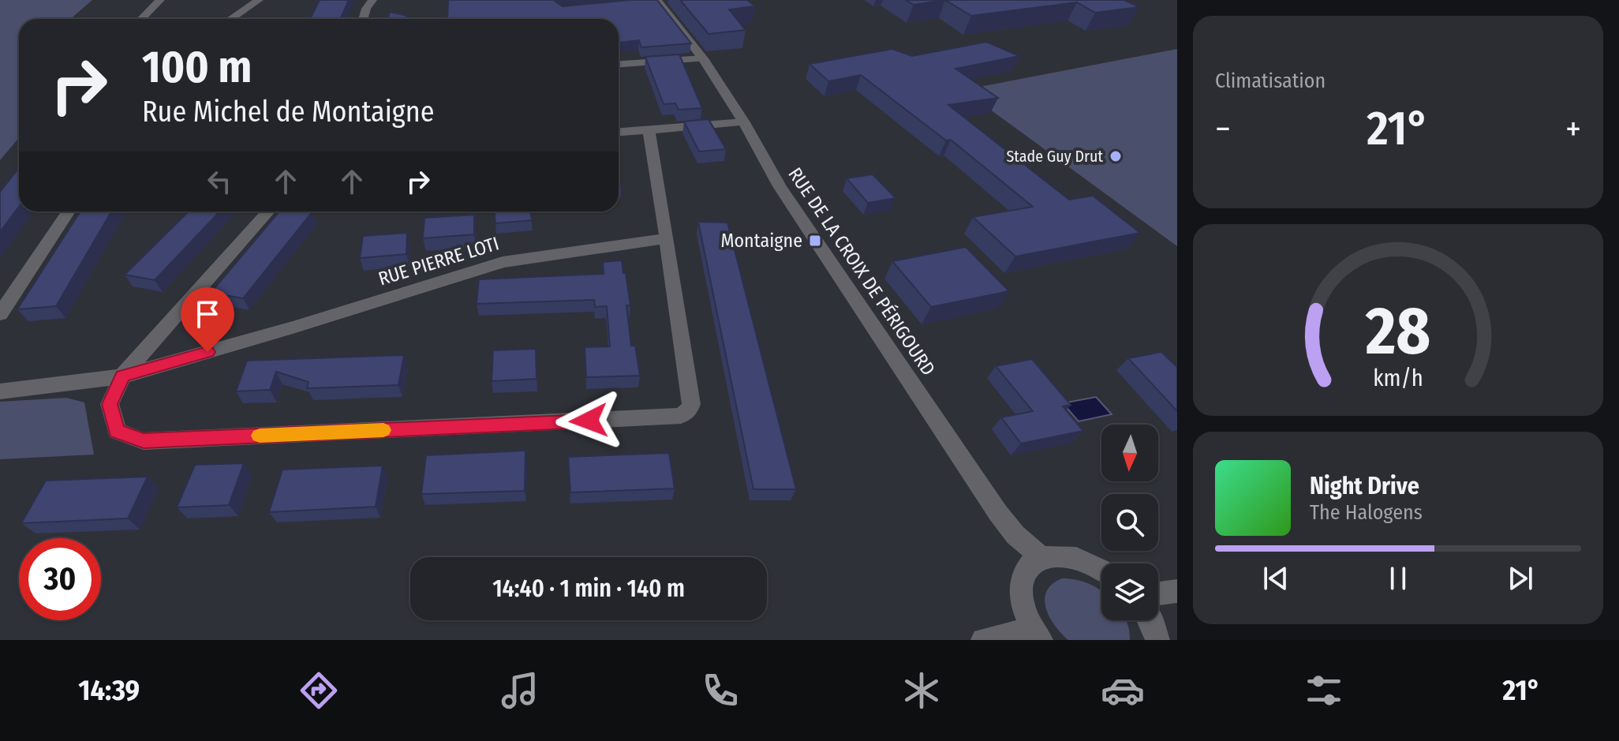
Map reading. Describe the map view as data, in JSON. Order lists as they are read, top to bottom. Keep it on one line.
{"streets":{"street":["RUE PIERRE LOTI","RUE DE LA CROIX DE PÉRIGOURD"]},"places":{"other":["Stade Guy Drut"],"transit":["Montaigne"]},"north":"bottom","page":{"tile":"Climatisation","turn":["100 m","Rue Michel de Montaigne"],"heat":["−","21°","+"],"song":["Night Drive","The Halogens"],"limit":"30","trip":"14:40 · 1 min · 140 m","tabs":["14:39","21°"],"gauge":["28","km/h"]}}
